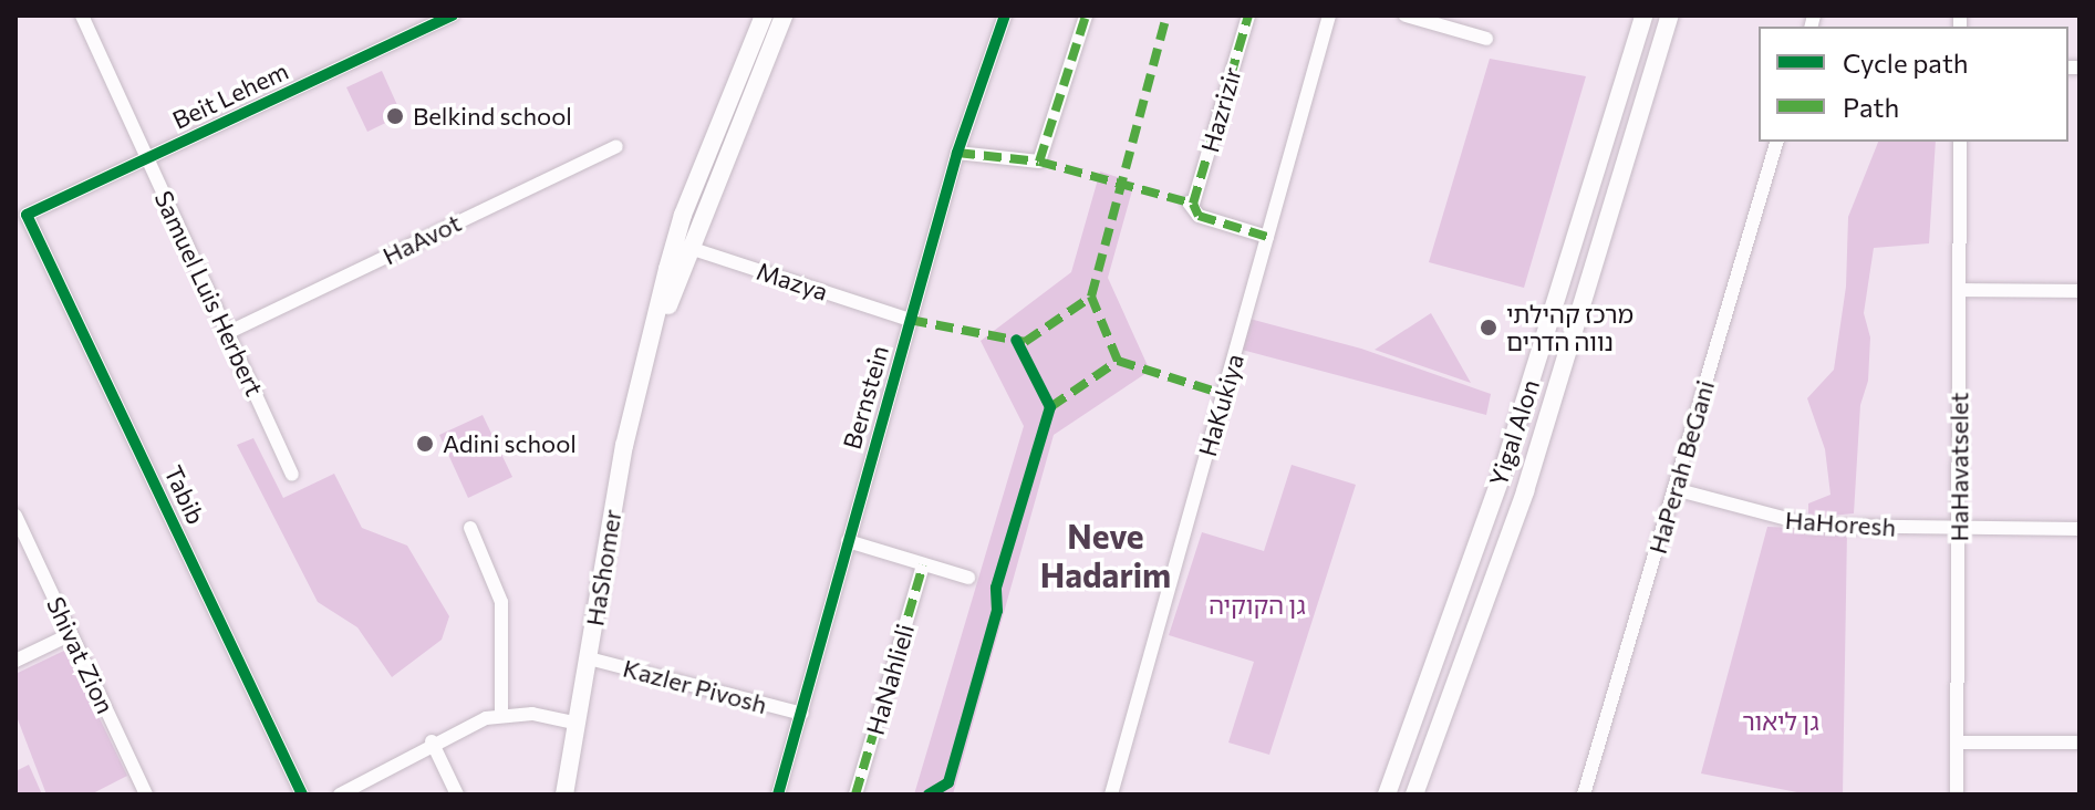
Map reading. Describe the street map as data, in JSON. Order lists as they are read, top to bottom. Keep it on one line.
{"streets":{"main road":["Yigal Alon","HaShomer"],"street":["Beit Lehem","Hazrizir","HaAvot","Mazya","Samuel Luis Herbert","Bernstein","HaKukiya","HaPerah BeGani","HaHavatselet","Tabib","HaHoresh","Shivat Zion","HaNahlieli","Kazler Pivosh"]},"crossings":[["Beit Lehem","Samuel Luis Herbert"],["Beit Lehem","Tabib"],["Hazrizir","HaKukiya"],["HaAvot","Samuel Luis Herbert"],["Mazya","Bernstein"],["Mazya","HaShomer"],["Bernstein","Kazler Pivosh"],["HaPerah BeGani","HaHoresh"],["HaHavatselet","HaHoresh"],["HaShomer","Kazler Pivosh"]],"districts":["Neve Hadarim"],"parks":["גן הקוקיה","גן ליאור"],"places":["Belkind school","מרכז קהילתי נווה הדרים","Adini school"],"legend":["Cycle path","Path"]}
